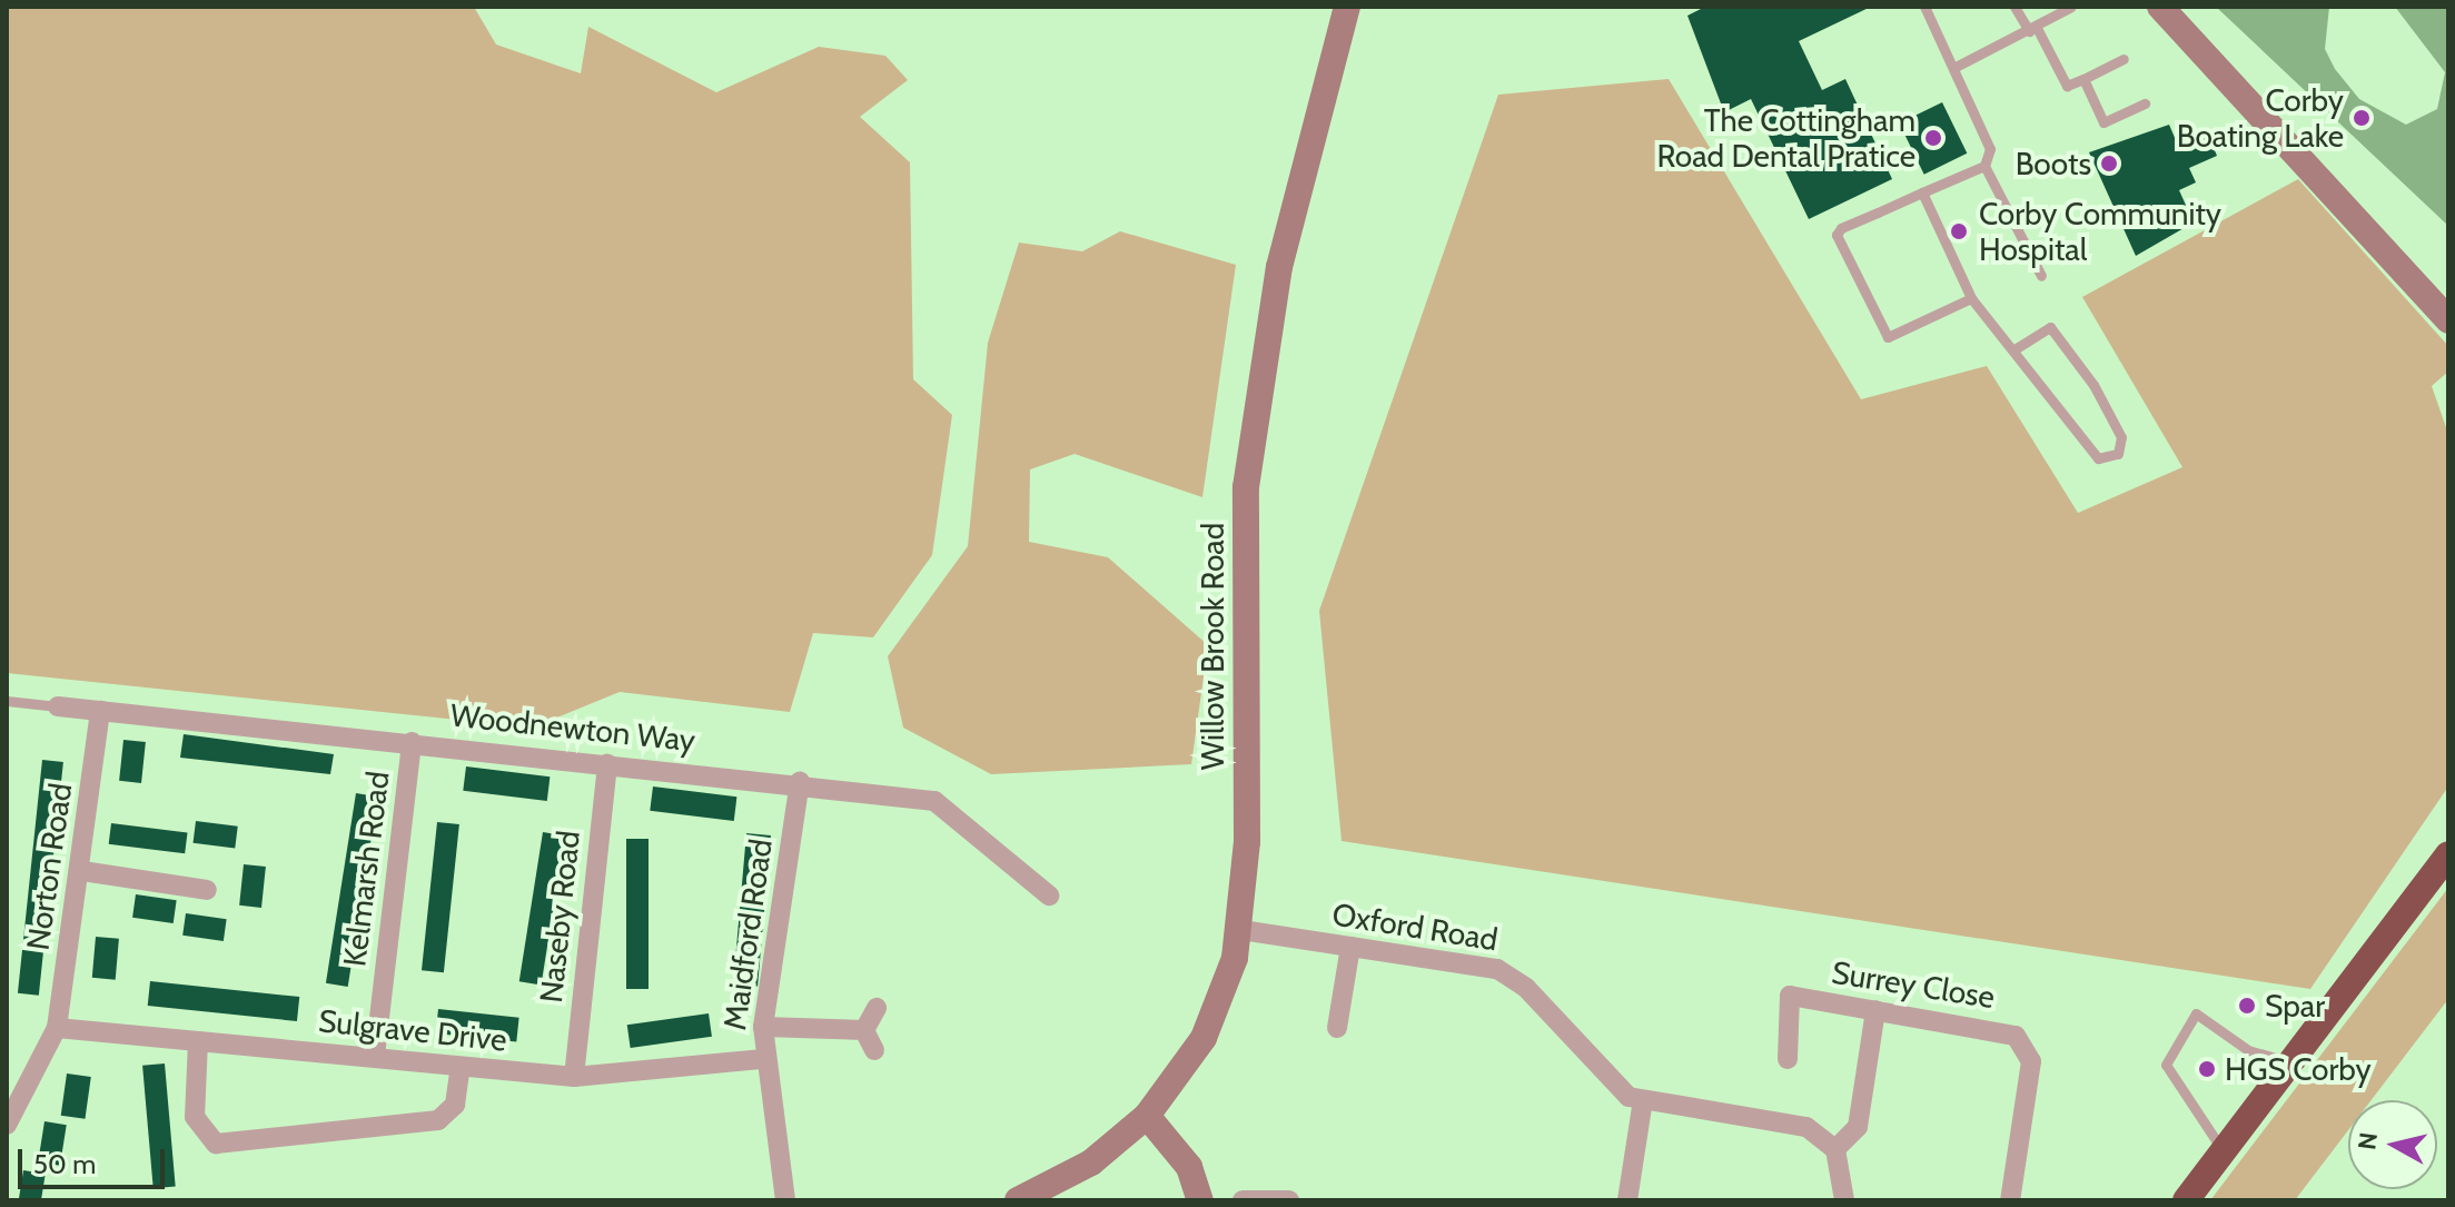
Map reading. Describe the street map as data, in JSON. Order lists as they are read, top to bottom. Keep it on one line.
{"streets":{"street":["Willow Brook Road","Woodnewton Way","Norton Road","Kelmarsh Road","Naseby Road","Oxford Road","Maidford Road","Surrey Close","Sulgrave Drive"]},"crossings":[["Willow Brook Road","Oxford Road"],["Woodnewton Way","Norton Road"],["Woodnewton Way","Kelmarsh Road"],["Woodnewton Way","Naseby Road"],["Woodnewton Way","Maidford Road"],["Norton Road","Sulgrave Drive"],["Kelmarsh Road","Sulgrave Drive"],["Naseby Road","Sulgrave Drive"],["Maidford Road","Sulgrave Drive"]],"places":["Corby Boating Lake","The Cottingham Road Dental Pratice","Boots","Corby Community Hospital","Spar","HGS Corby"],"scale_bar":"50 m","north":"left"}
